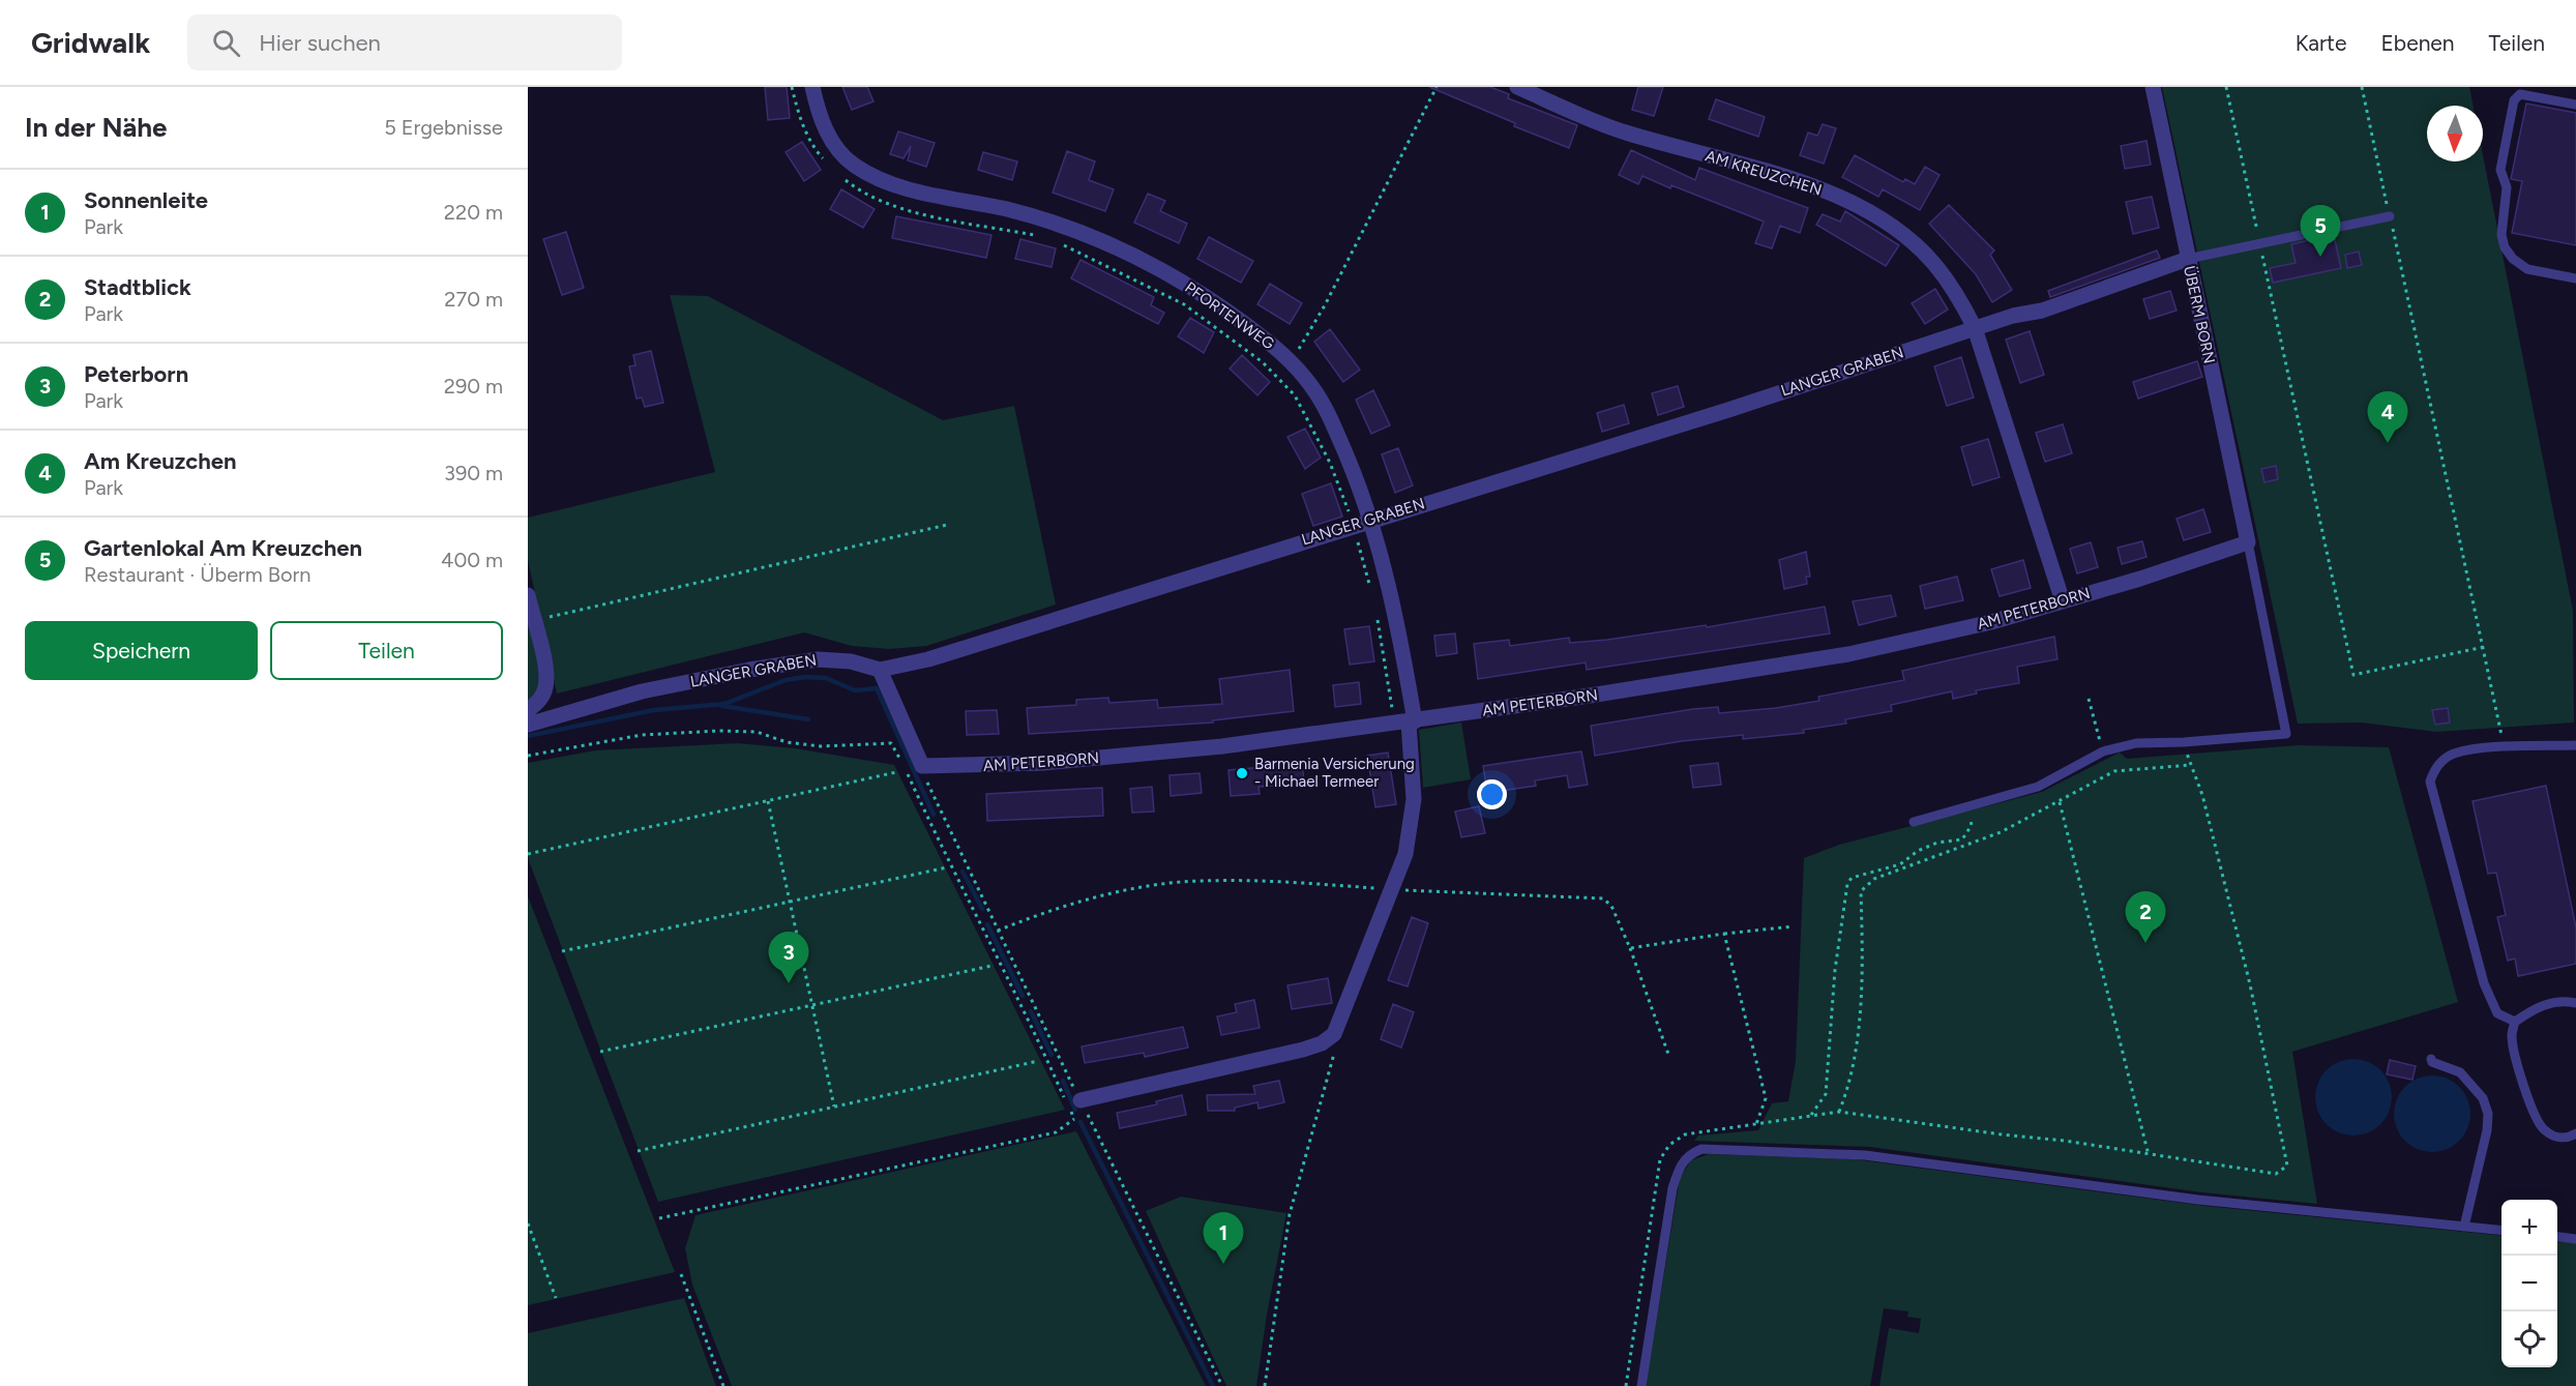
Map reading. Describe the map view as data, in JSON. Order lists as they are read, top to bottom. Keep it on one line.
{"streets":{"street":["AM KREUZCHEN","ÜBERM BORN","PFORTENWEG","LANGER GRABEN","AM PETERBORN"]},"crossings":[["AM KREUZCHEN","LANGER GRABEN"],["AM KREUZCHEN","AM PETERBORN"],["ÜBERM BORN","LANGER GRABEN"],["ÜBERM BORN","AM PETERBORN"],["PFORTENWEG","LANGER GRABEN"],["PFORTENWEG","AM PETERBORN"]],"places":["Barmenia Versicherung - Michael Termeer"],"north":"bottom","page":{"header":"Gridwalk","search":"Hier suchen","nav":["Karte","Ebenen","Teilen"],"heading":["In der Nähe","5 Ergebnisse"],"list":[{"mark":"1","name":"Sonnenleite","note":"Park","value":"220 m"},{"mark":"2","name":"Stadtblick","note":"Park","value":"270 m"},{"mark":"3","name":"Peterborn","note":"Park","value":"290 m"},{"mark":"4","name":"Am Kreuzchen","note":"Park","value":"390 m"},{"mark":"5","name":"Gartenlokal Am Kreuzchen","note":"Restaurant · Überm Born","value":"400 m"}],"pins":["5","4","2","3","1"],"buttons":["Speichern","Teilen"],"map_buttons":["+","−"]}}
